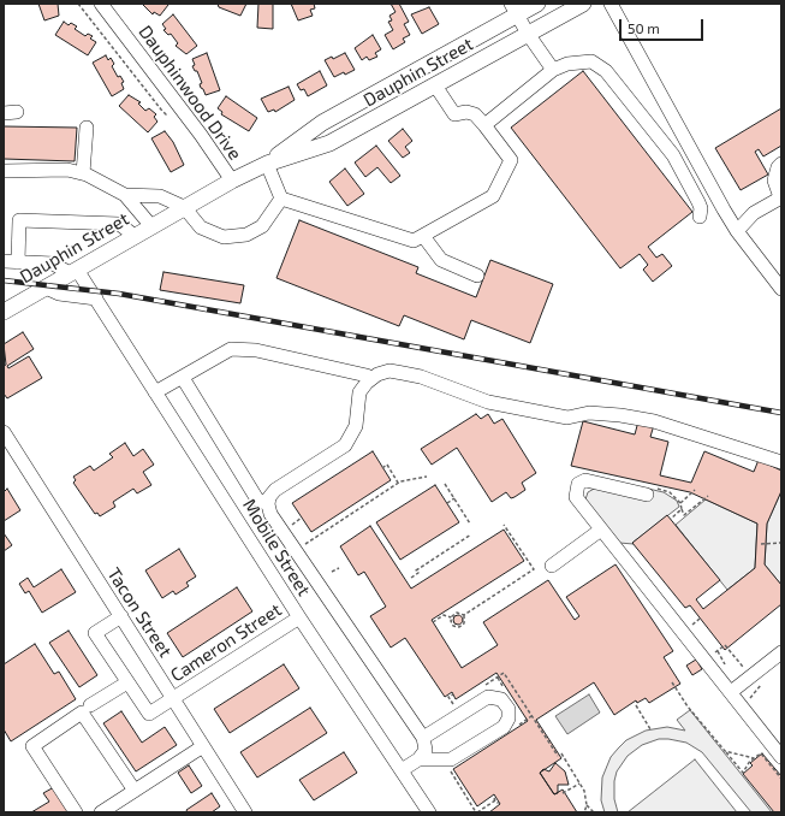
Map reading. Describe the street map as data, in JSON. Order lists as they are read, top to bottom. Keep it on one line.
{"streets":{"main road":["Dauphin Street"],"street":["Dauphinwood Drive","Mobile Street","Tacon Street","Cameron Street"]},"crossings":[["Dauphin Street","Dauphinwood Drive"],["Dauphin Street","Mobile Street"],["Mobile Street","Cameron Street"],["Tacon Street","Cameron Street"]],"scale_bar":"50 m"}
